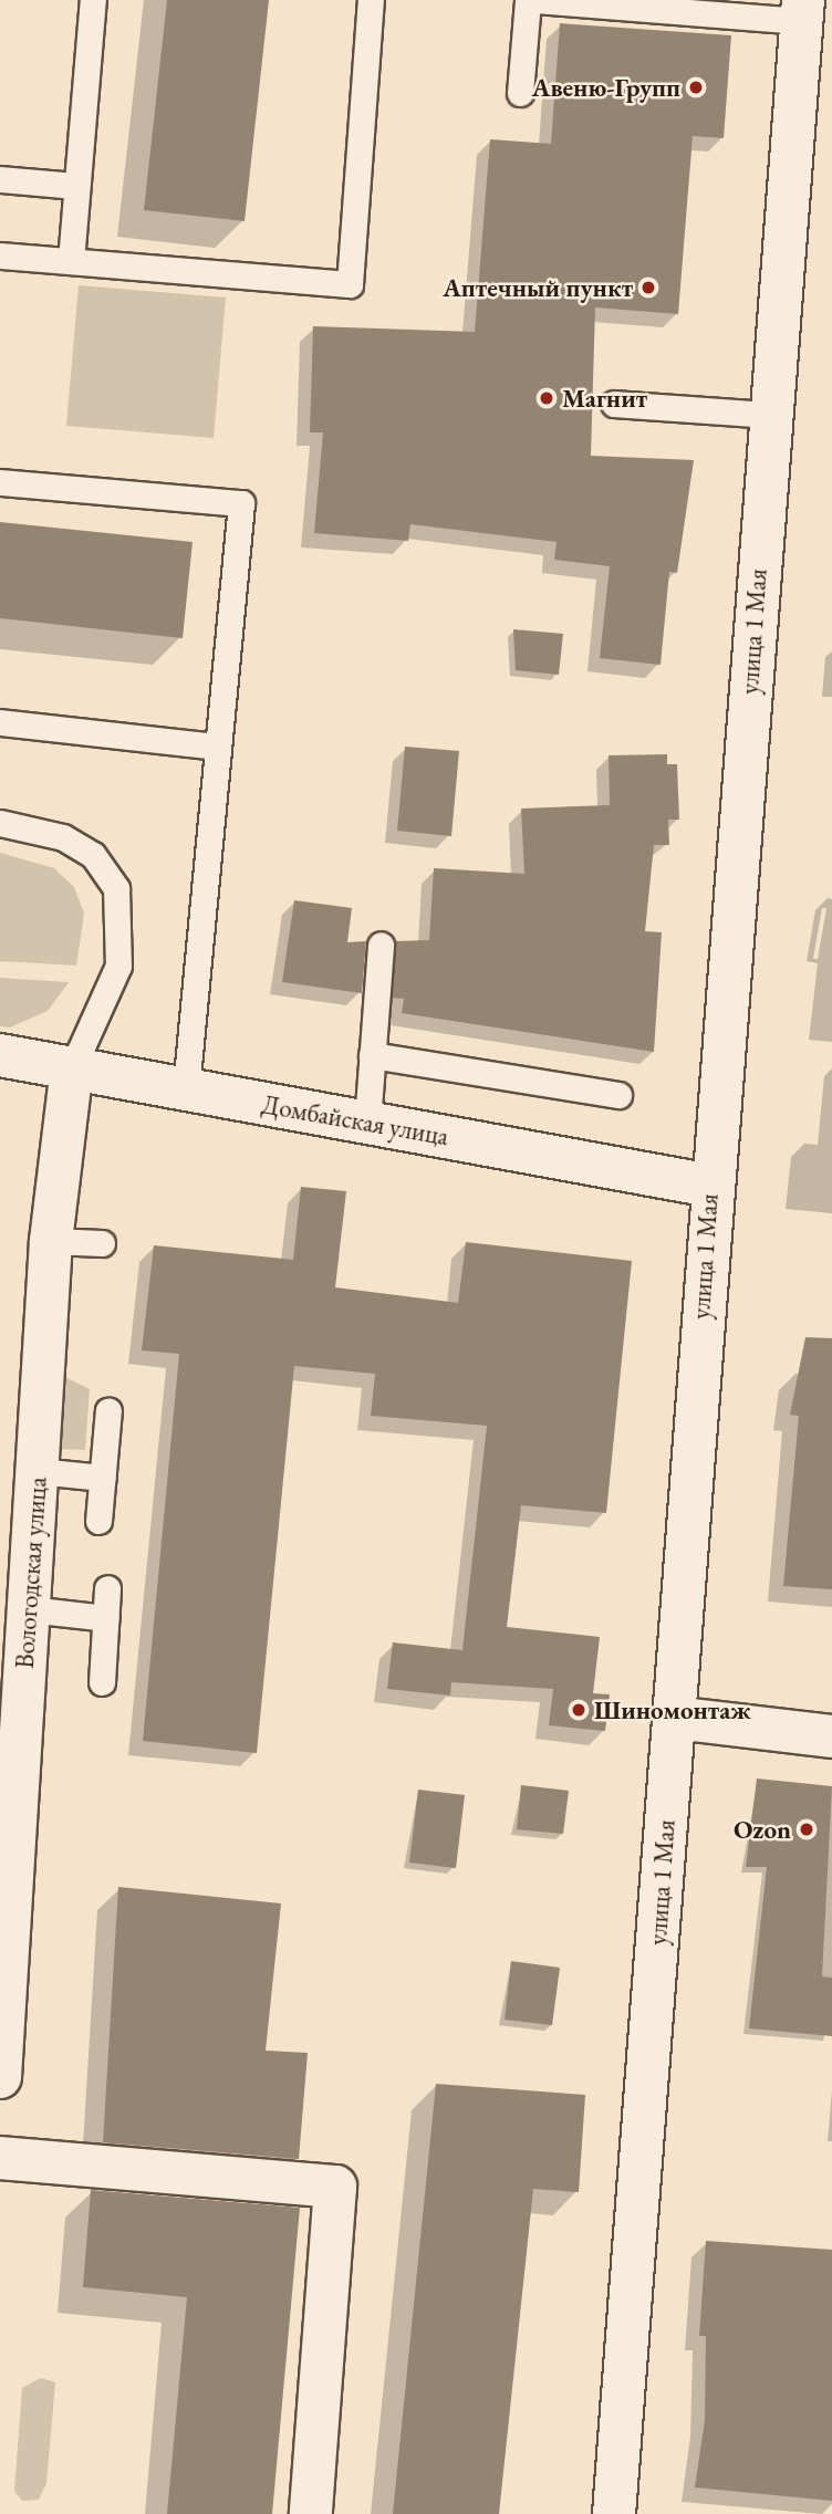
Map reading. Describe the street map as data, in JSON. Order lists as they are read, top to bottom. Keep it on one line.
{"streets":{"street":["улица 1 Мая","Домбайская улица","Вологодская улица"]},"crossings":[["улица 1 Мая","Домбайская улица"],["Домбайская улица","Вологодская улица"]],"places":["Авеню-Групп","Аптечный пункт","Магнит","Шиномонтаж","Ozon"]}
